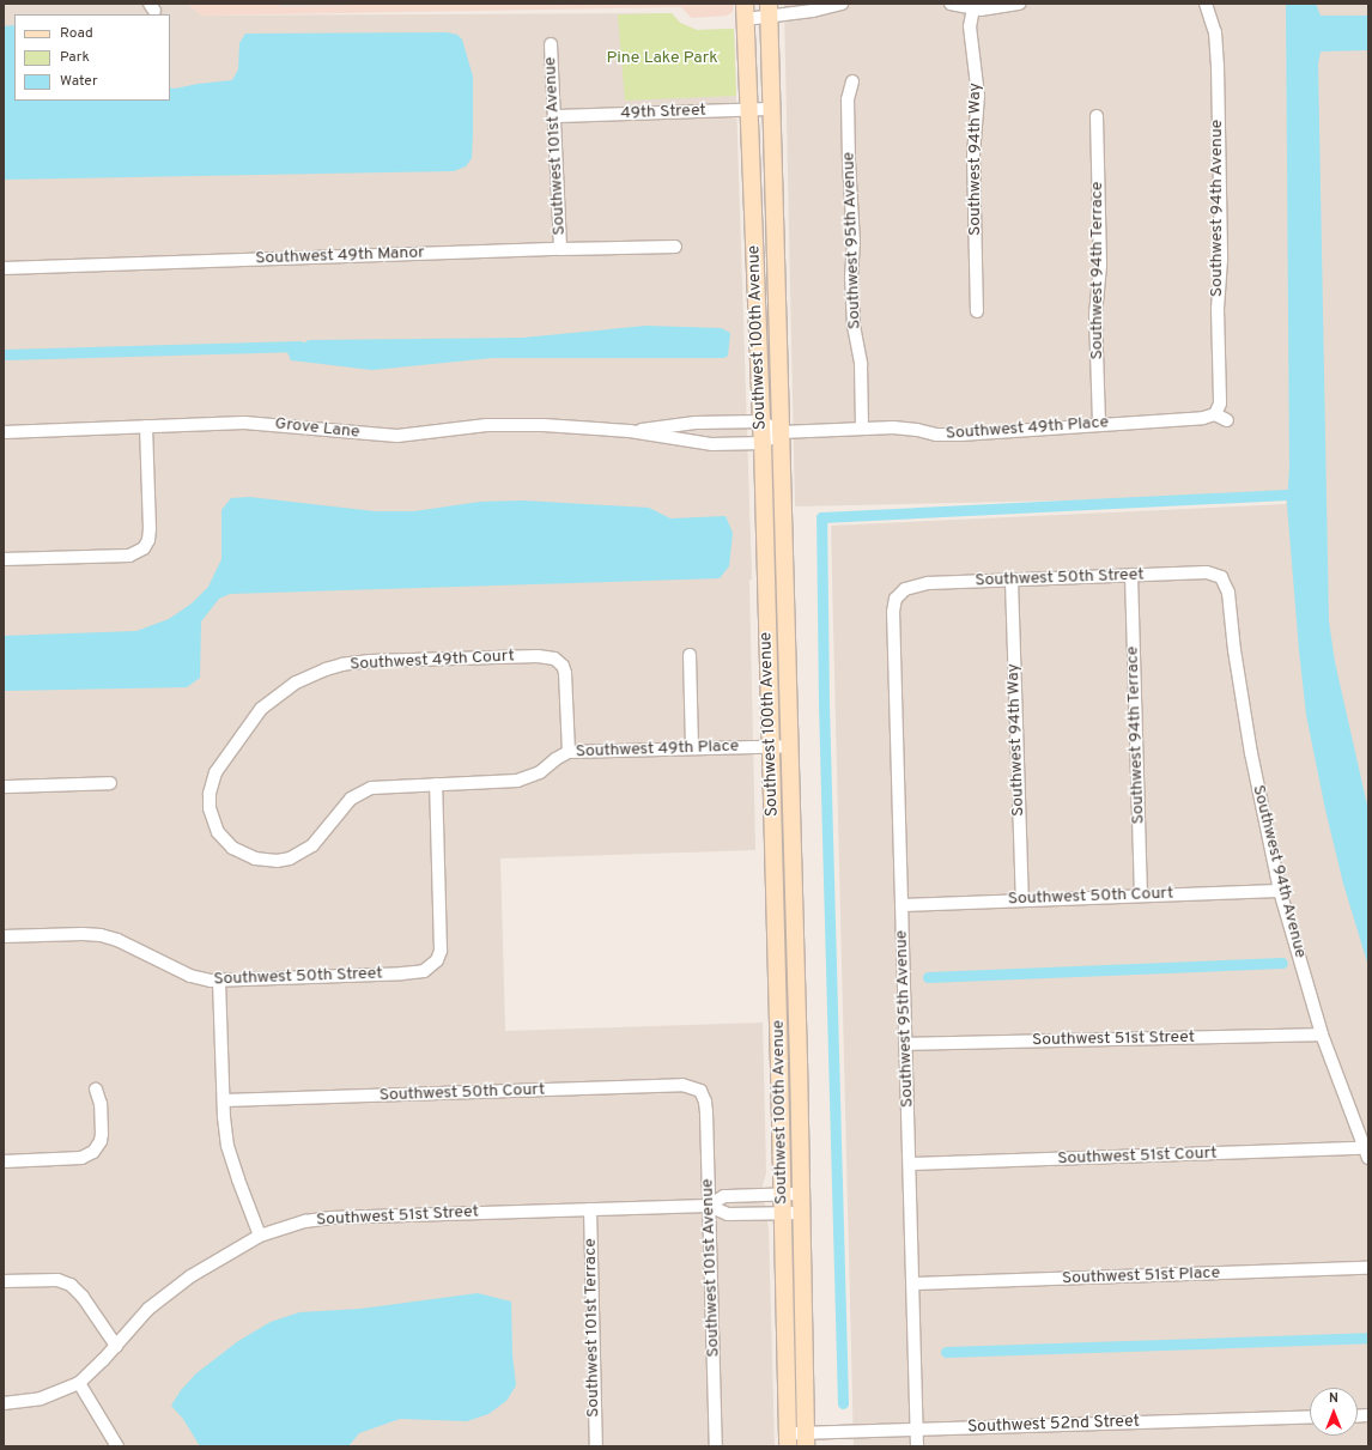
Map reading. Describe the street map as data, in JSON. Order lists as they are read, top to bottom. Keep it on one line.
{"streets":{"main road":["Southwest 100th Avenue"],"street":["49th Street","Southwest 101st Avenue","Southwest 94th Way","Southwest 94th Avenue","Southwest 95th Avenue","Southwest 49th Manor","Southwest 94th Terrace","Grove Lane","Southwest 49th Place","Southwest 50th Street","Southwest 49th Court","Southwest 50th Court","Southwest 51st Street","Southwest 51st Court","Southwest 51st Place","Southwest 101st Terrace","Southwest 52nd Street"]},"crossings":[["49th Street","Southwest 101st Avenue"],["49th Street","Southwest 100th Avenue"],["Southwest 101st Avenue","Southwest 49th Manor"],["Southwest 101st Avenue","Southwest 50th Court"],["Southwest 101st Avenue","Southwest 51st Street"],["Southwest 94th Way","Southwest 50th Street"],["Southwest 94th Way","Southwest 50th Court"],["Southwest 94th Avenue","Southwest 49th Place"],["Southwest 94th Avenue","Southwest 50th Street"],["Southwest 94th Avenue","Southwest 50th Court"],["Southwest 94th Avenue","Southwest 51st Street"],["Southwest 94th Avenue","Southwest 51st Court"],["Southwest 95th Avenue","Southwest 49th Place"],["Southwest 95th Avenue","Southwest 50th Street"],["Southwest 95th Avenue","Southwest 50th Court"],["Southwest 95th Avenue","Southwest 51st Street"],["Southwest 95th Avenue","Southwest 51st Court"],["Southwest 95th Avenue","Southwest 51st Place"],["Southwest 95th Avenue","Southwest 52nd Street"],["Southwest 94th Terrace","Southwest 49th Place"],["Southwest 94th Terrace","Southwest 50th Street"],["Southwest 94th Terrace","Southwest 50th Court"],["Southwest 100th Avenue","Grove Lane"],["Southwest 100th Avenue","Southwest 49th Place"],["Southwest 100th Avenue","Southwest 51st Street"],["Southwest 100th Avenue","Southwest 52nd Street"],["Grove Lane","Southwest 49th Place"],["Southwest 49th Place","Southwest 50th Street"],["Southwest 49th Place","Southwest 49th Court"],["Southwest 51st Street","Southwest 101st Terrace"]],"parks":["Pine Lake Park"],"legend":["Road","Park","Water"],"north":"top"}
